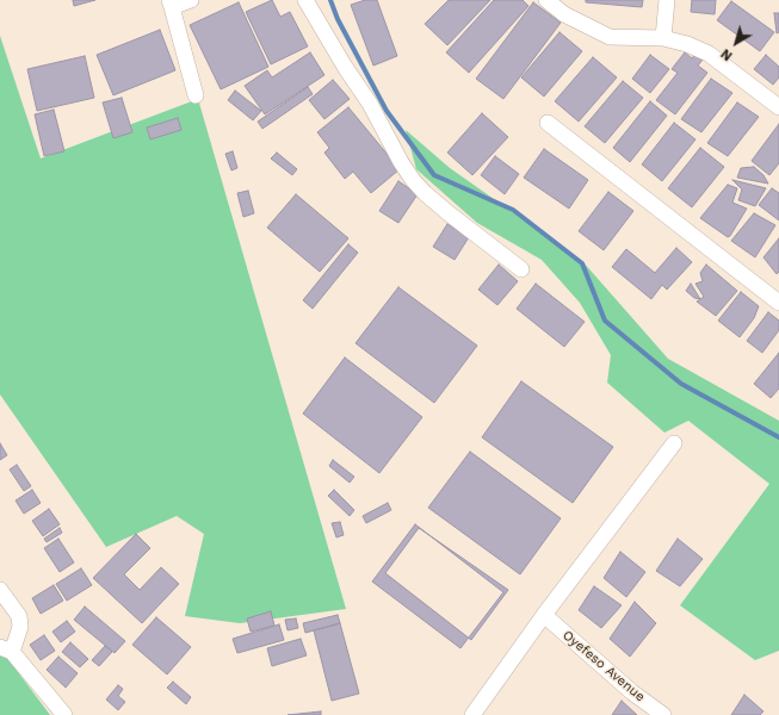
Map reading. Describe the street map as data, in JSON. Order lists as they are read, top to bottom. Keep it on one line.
{"streets":{"street":["Oyefeso Avenue"]},"north":"bottom left"}
